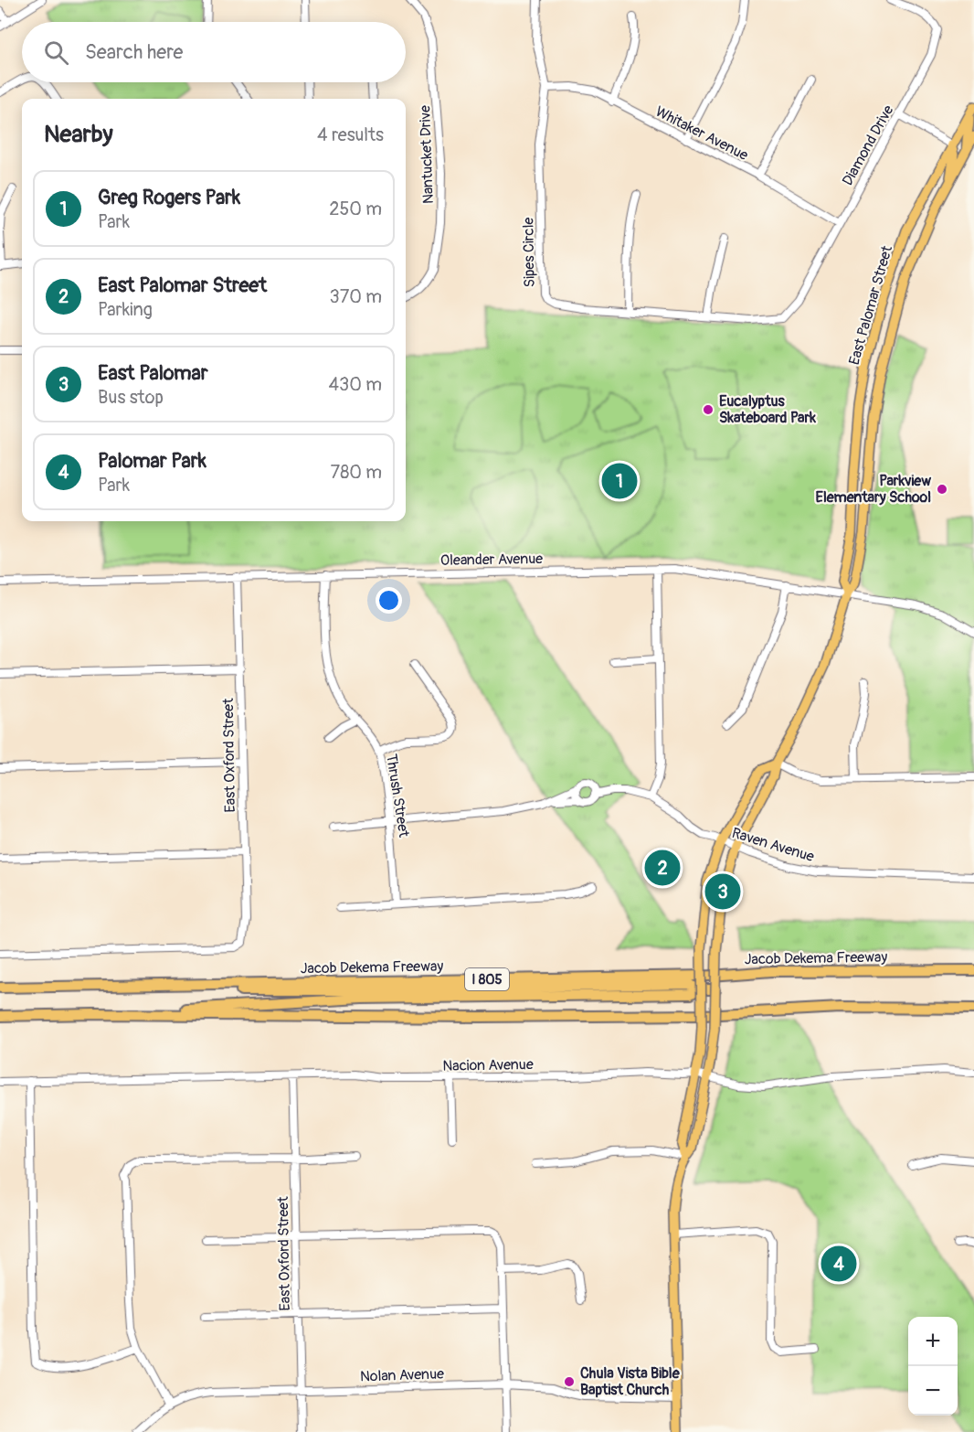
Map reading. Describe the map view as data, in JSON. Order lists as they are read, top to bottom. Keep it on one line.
{"streets":{"highway":["Jacob Dekema Freeway","I 805"],"main road":["East Palomar Street"],"street":["Whitaker Avenue","Diamond Drive","Nantucket Drive","Sipes Circle","Oleander Avenue","East Oxford Street","Thrush Street","Raven Avenue","Nacion Avenue","Nolan Avenue"]},"crossings":[["Whitaker Avenue","Diamond Drive"],["Whitaker Avenue","Sipes Circle"],["Diamond Drive","Sipes Circle"],["East Palomar Street","Oleander Avenue"],["East Palomar Street","Raven Avenue"],["East Palomar Street","Nacion Avenue"],["East Palomar Street","Nolan Avenue"],["Oleander Avenue","East Oxford Street"],["Oleander Avenue","Thrush Street"],["East Oxford Street","Nacion Avenue"],["East Oxford Street","Nolan Avenue"]],"places":["Eucalyptus Skateboard Park","Parkview Elementary School","Chula Vista Bible Baptist Church"],"page":{"search":"Search here","heading":["Nearby","4 results"],"list":[{"mark":"1","name":"Greg Rogers Park","note":"Park","value":"250 m"},{"mark":"2","name":"East Palomar Street","note":"Parking","value":"370 m"},{"mark":"3","name":"East Palomar","note":"Bus stop","value":"430 m"},{"mark":"4","name":"Palomar Park","note":"Park","value":"780 m"}],"pins":["1","2","3","4"],"map_buttons":["+","−"]}}
